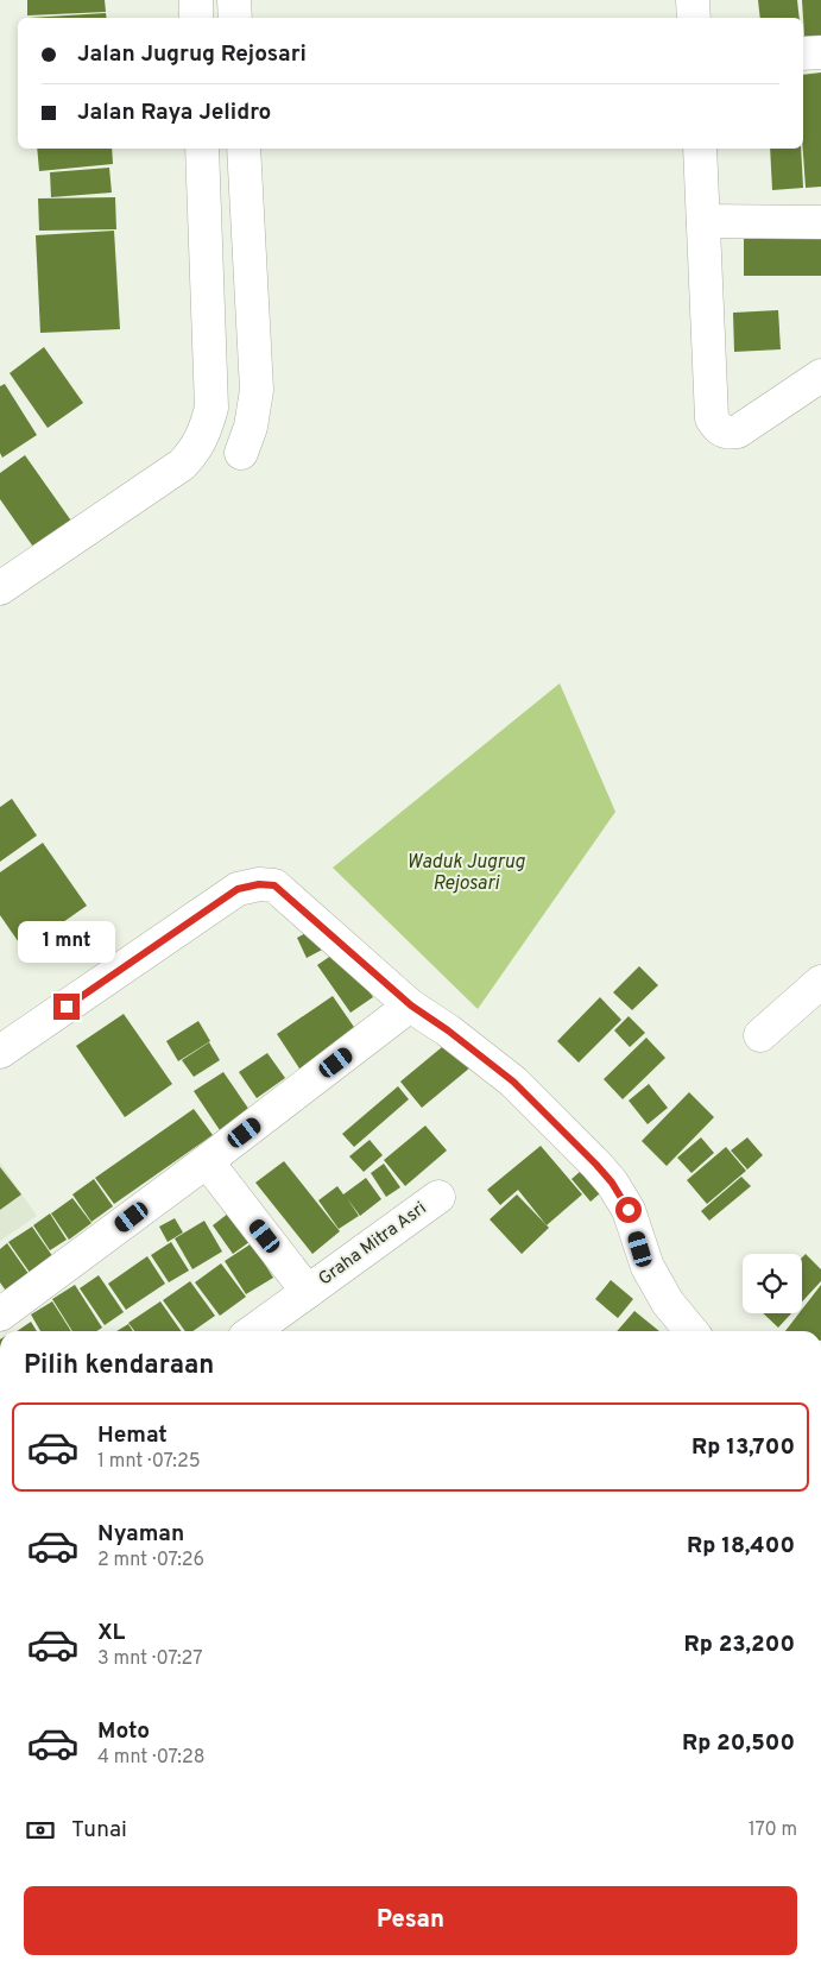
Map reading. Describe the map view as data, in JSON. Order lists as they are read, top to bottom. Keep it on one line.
{"streets":{"street":["Graha Mitra Asri"]},"water":["Waduk Jugrug Rejosari"],"page":{"banner":["Jalan Jugrug Rejosari","Jalan Raya Jelidro"],"bubble":"1 mnt","heading":"Pilih kendaraan","list":[{"name":"Hemat","note":"1 mnt · 07:25","value":"Rp 13,700"},{"name":"Nyaman","note":"2 mnt · 07:26","value":"Rp 18,400"},{"name":"XL","note":"3 mnt · 07:27","value":"Rp 23,200"},{"name":"Moto","note":"4 mnt · 07:28","value":"Rp 20,500"}],"pay":["Tunai","170 m"],"buttons":"Pesan"}}
